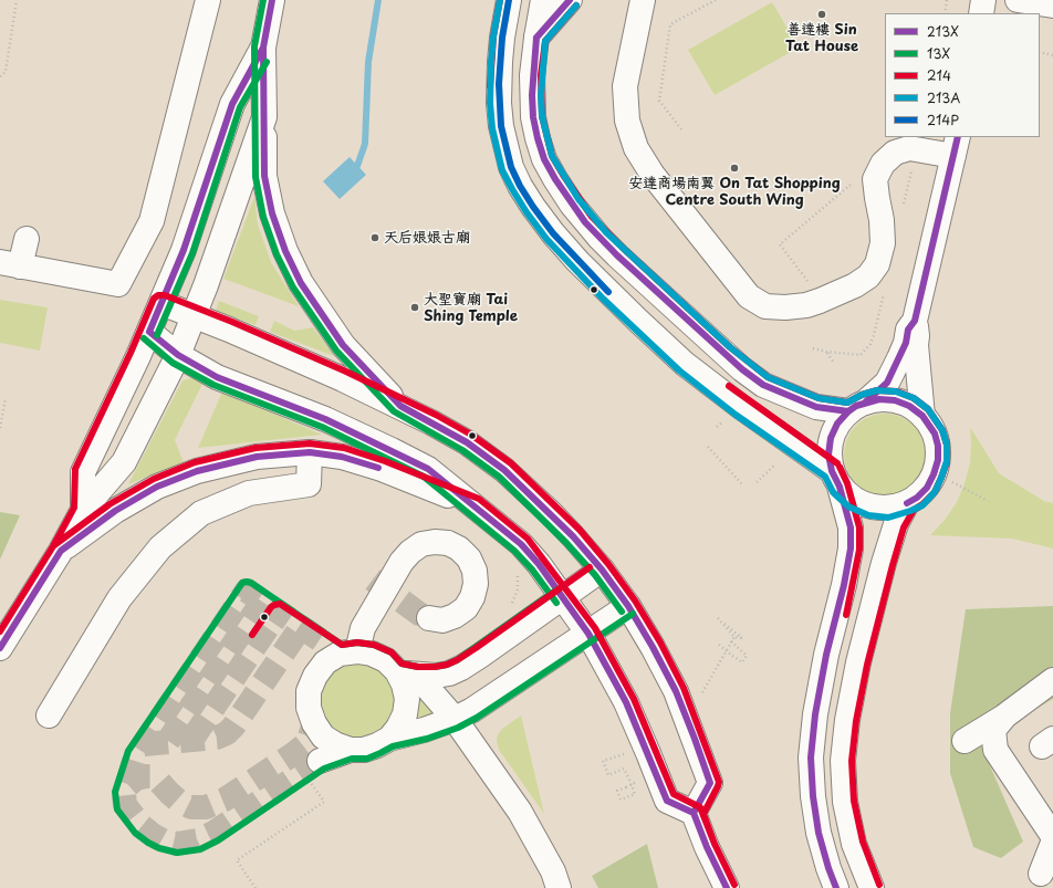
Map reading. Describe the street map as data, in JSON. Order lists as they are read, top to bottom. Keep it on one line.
{"places":["善達樓 Sin Tat House","安達商場南翼 On Tat Shopping Centre South Wing","天后娘娘古廟","大聖寶廟 Tai Shing Temple"],"lines":["transit line 213X","transit line 13X","transit line 214","transit line 213A","transit line 214P"],"legend":["213X","13X","214","213A","214P"]}
